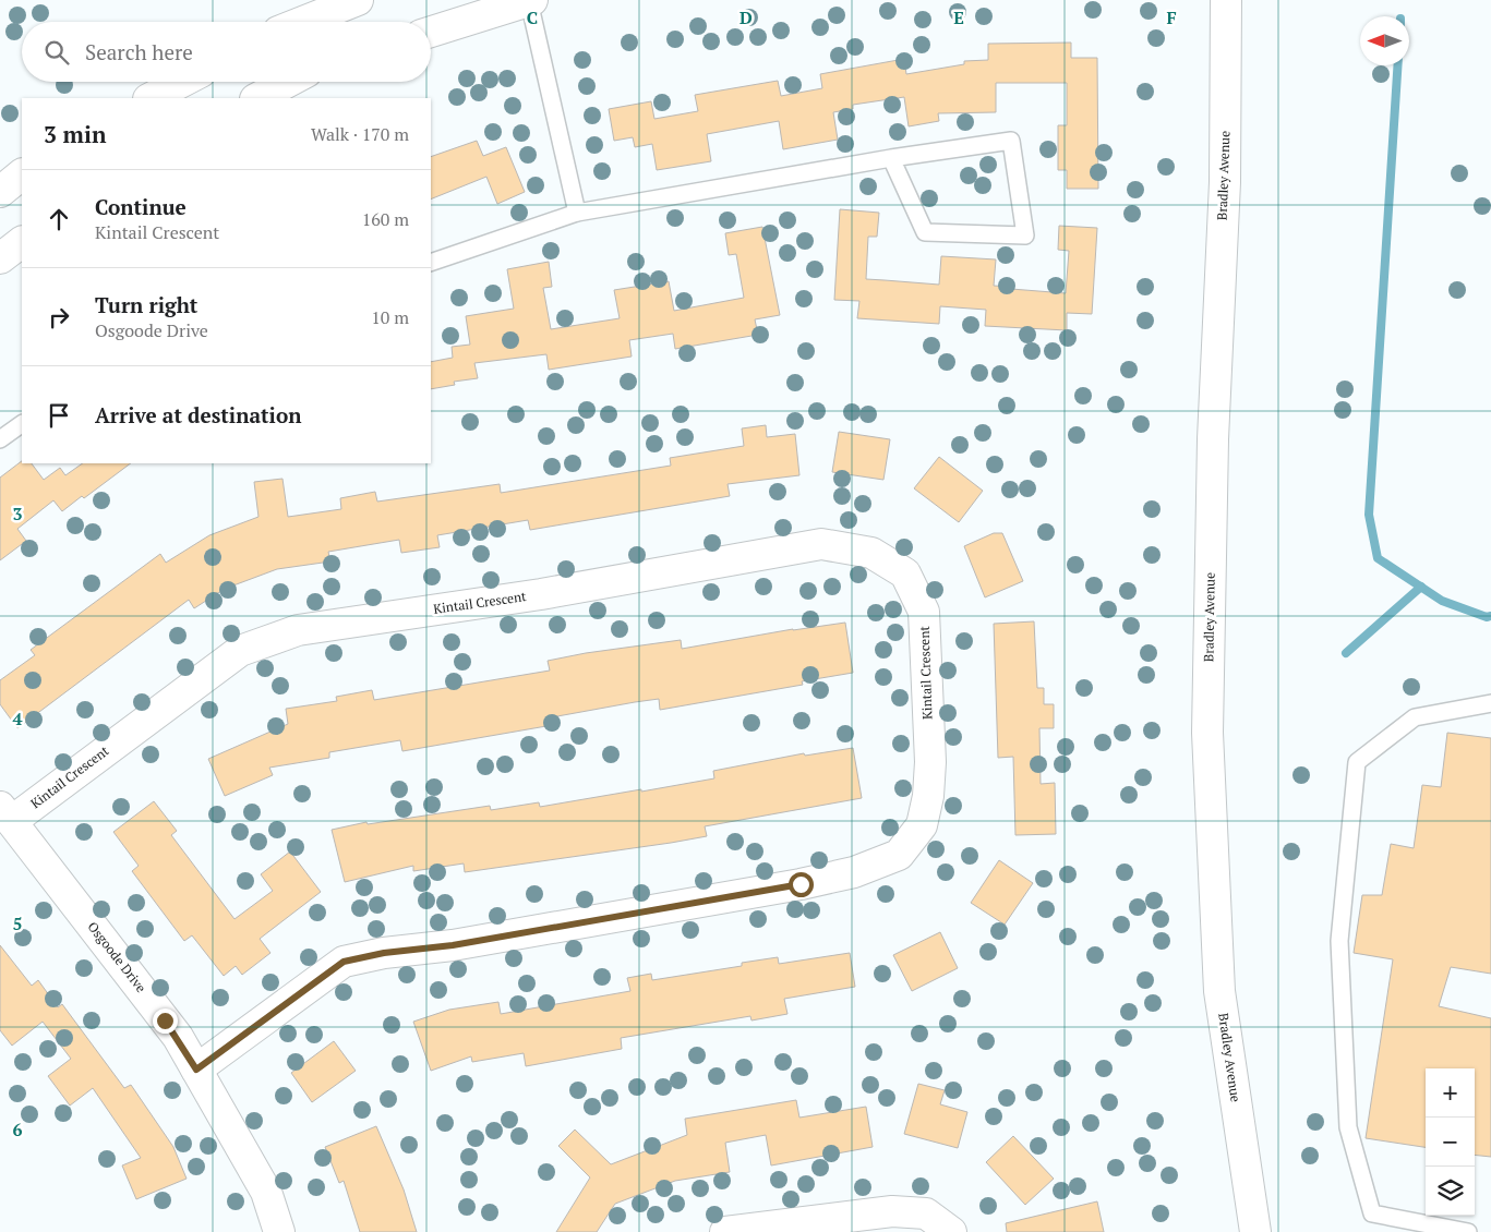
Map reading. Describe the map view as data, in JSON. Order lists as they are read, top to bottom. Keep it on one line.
{"streets":{"street":["Bradley Avenue","Kintail Crescent","Osgoode Drive"]},"crossings":[["Kintail Crescent","Osgoode Drive"]],"north":"left","page":{"search":"Search here","heading":["3 min","Walk · 170 m"],"list":[["Continue","Kintail Crescent","160 m"],["Turn right","Osgoode Drive","10 m"],"Arrive at destination"],"map_buttons":["+","−"]},"grid":{"columns":["C","D","E","F"],"rows":["3","4","5","6"]}}
